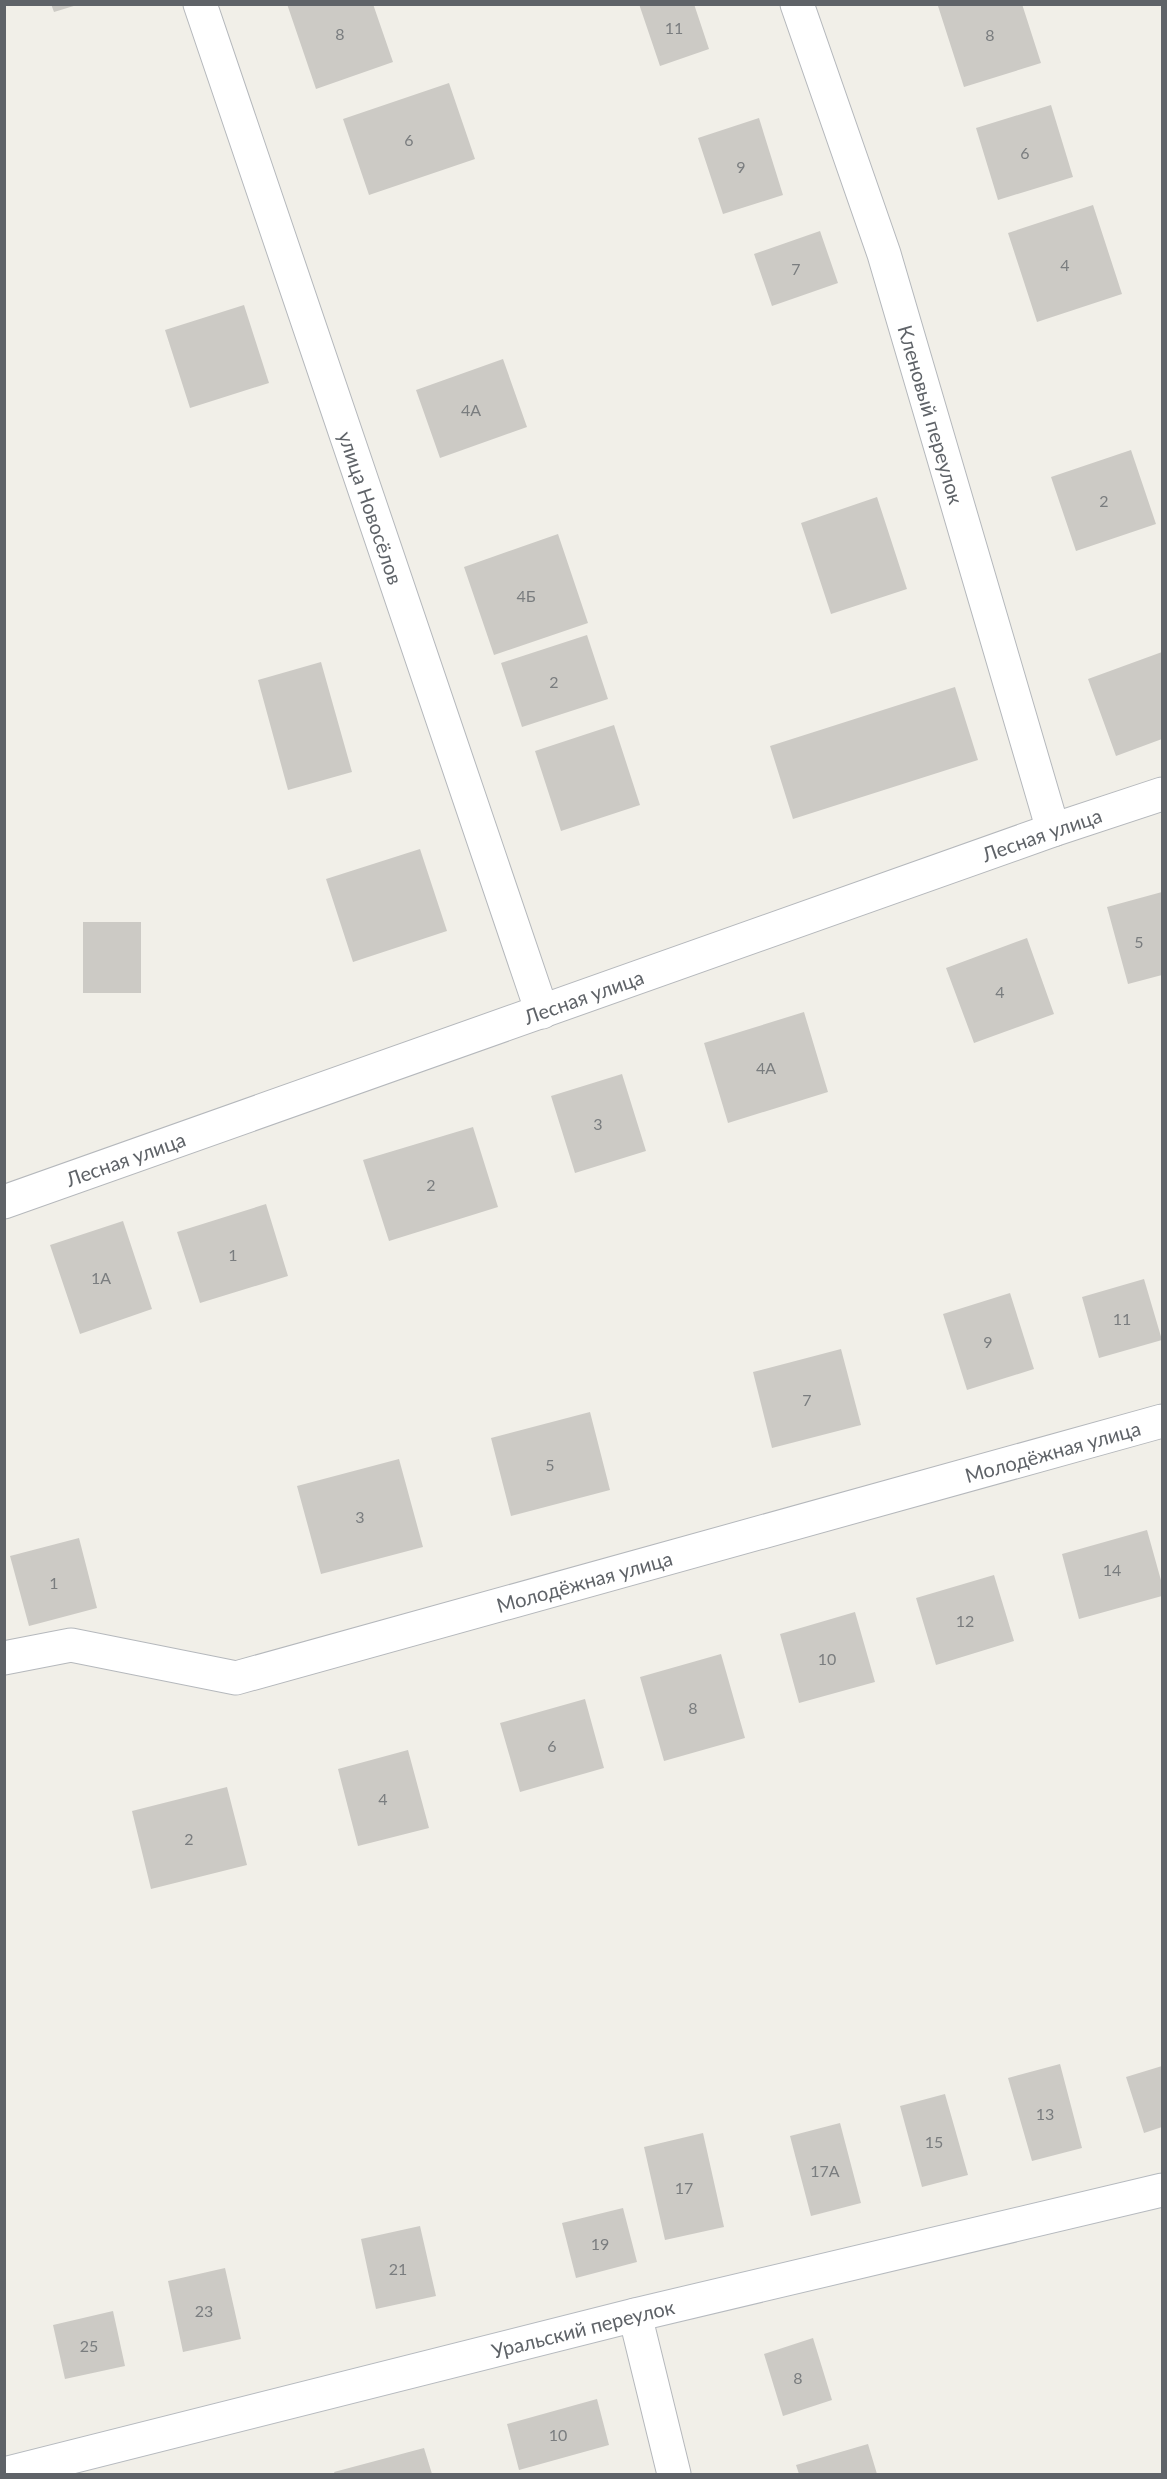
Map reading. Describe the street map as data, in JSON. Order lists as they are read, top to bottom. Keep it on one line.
{"streets":{"street":["Кленовый переулок","улица Новосёлов","Лесная улица","Молодёжная улица","Уральский переулок"]},"crossings":[["Кленовый переулок","Лесная улица"],["улица Новосёлов","Лесная улица"]],"house_numbers":["11","8","8","6","6","9","4","7","4А","2","4Б","2","5","4","4А","3","2","1","1А","11","9","7","5","3","14","1","12","10","8","6","4","2","13","15","17А","17","19","21","23","25","8","10"]}
